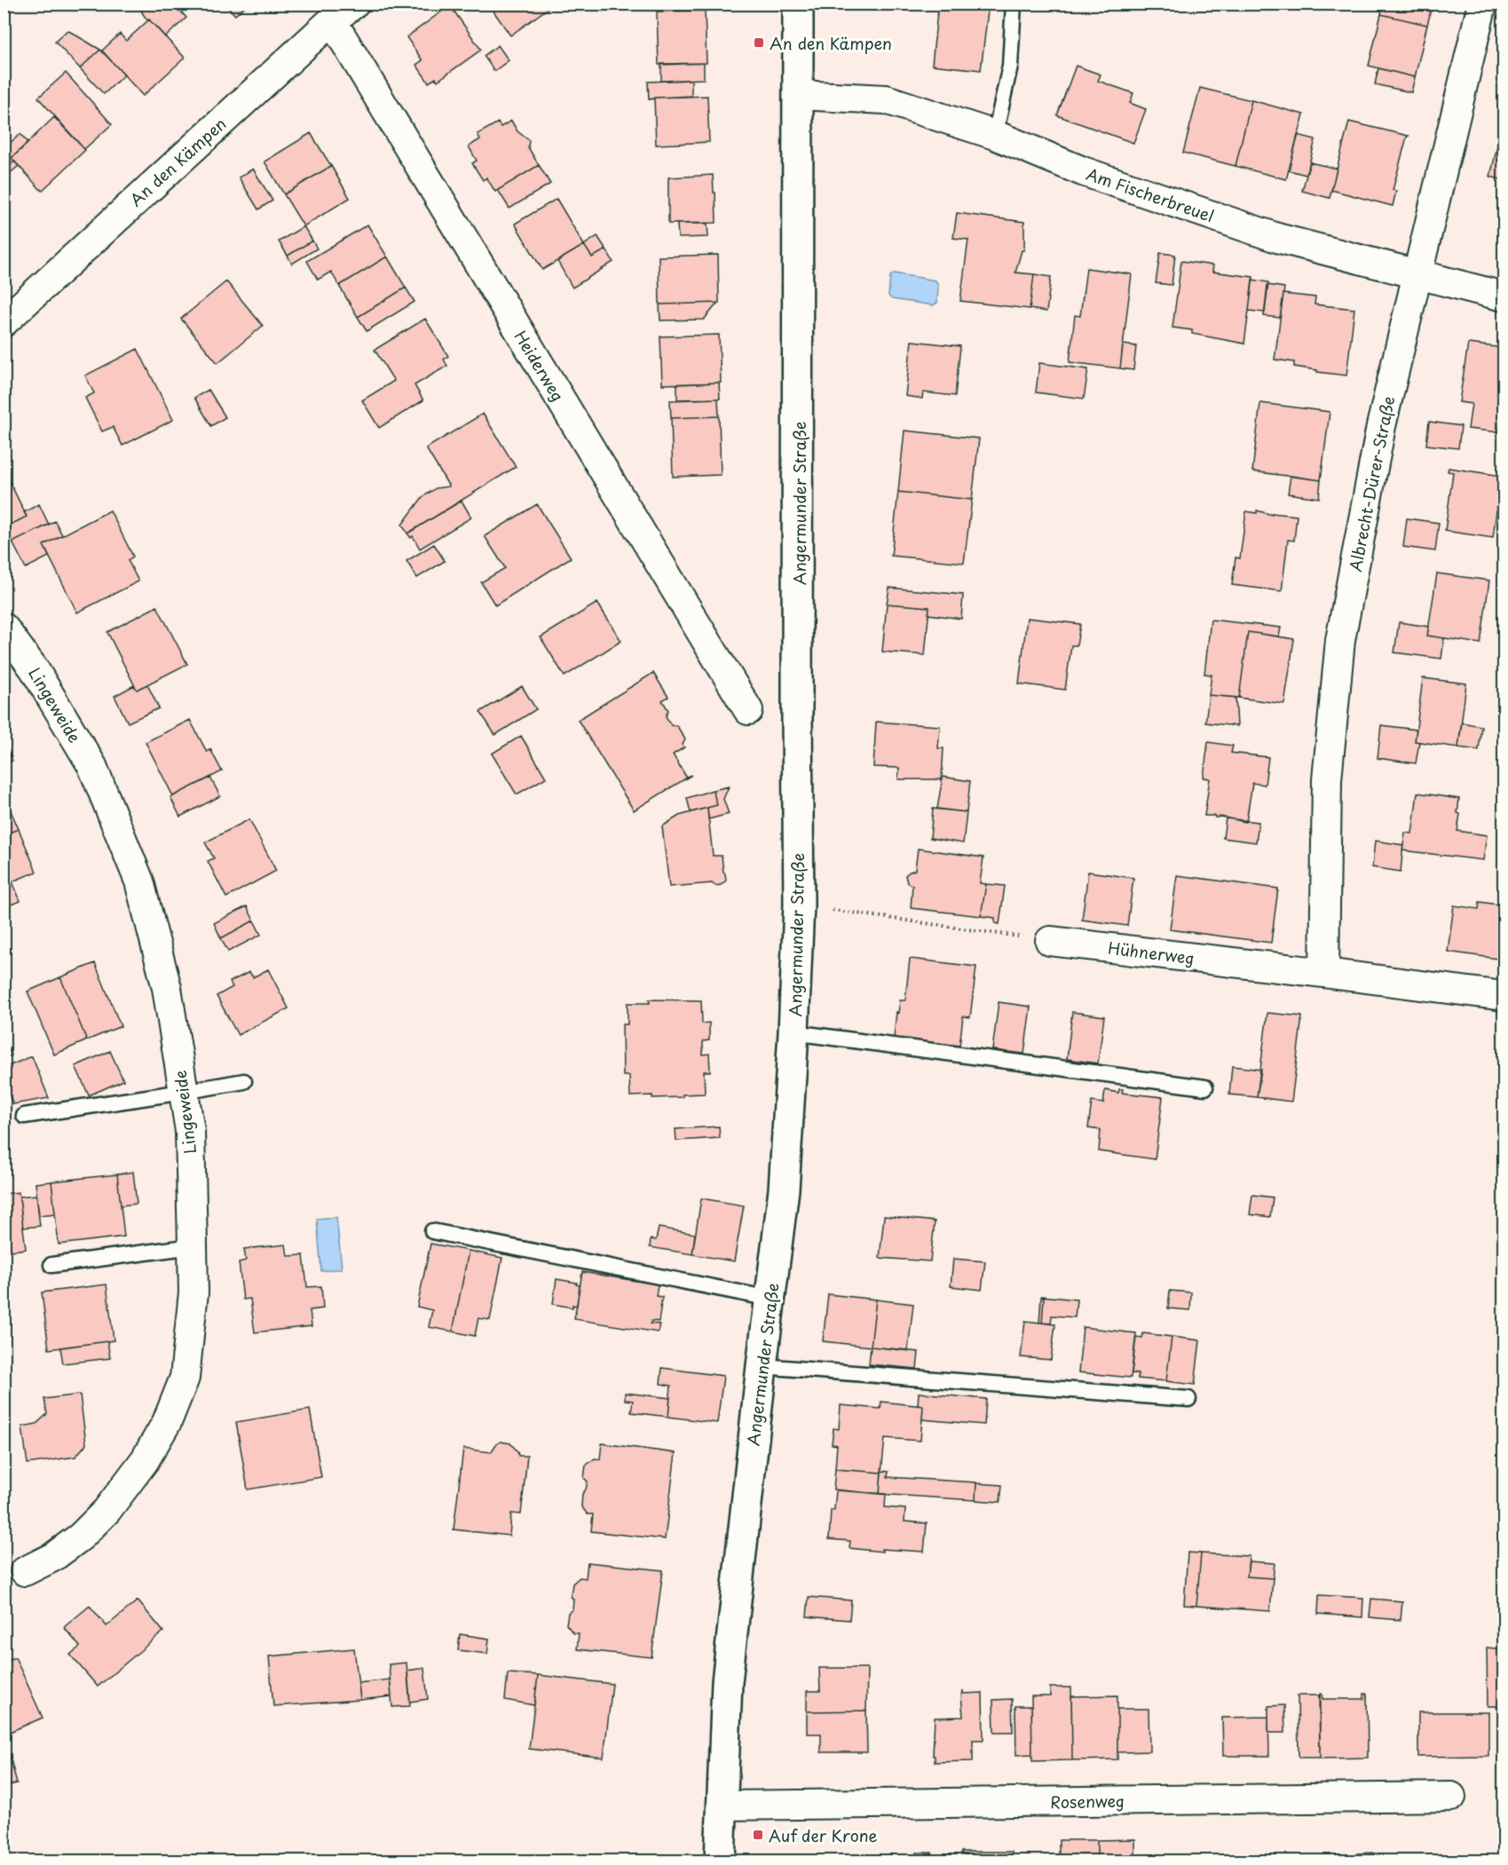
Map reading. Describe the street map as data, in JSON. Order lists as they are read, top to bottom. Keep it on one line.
{"streets":{"main road":["Angermunder Straße"],"street":["An den Kämpen","Am Fischerbreuel","Heiderweg","Albrecht-Dürer-Straße","Lingeweide","Hühnerweg","Rosenweg"]},"crossings":[["An den Kämpen","Heiderweg"],["Am Fischerbreuel","Albrecht-Dürer-Straße"],["Am Fischerbreuel","Angermunder Straße"],["Albrecht-Dürer-Straße","Hühnerweg"],["Angermunder Straße","Rosenweg"]],"places":{"transit":["An den Kämpen","Auf der Krone"]}}
